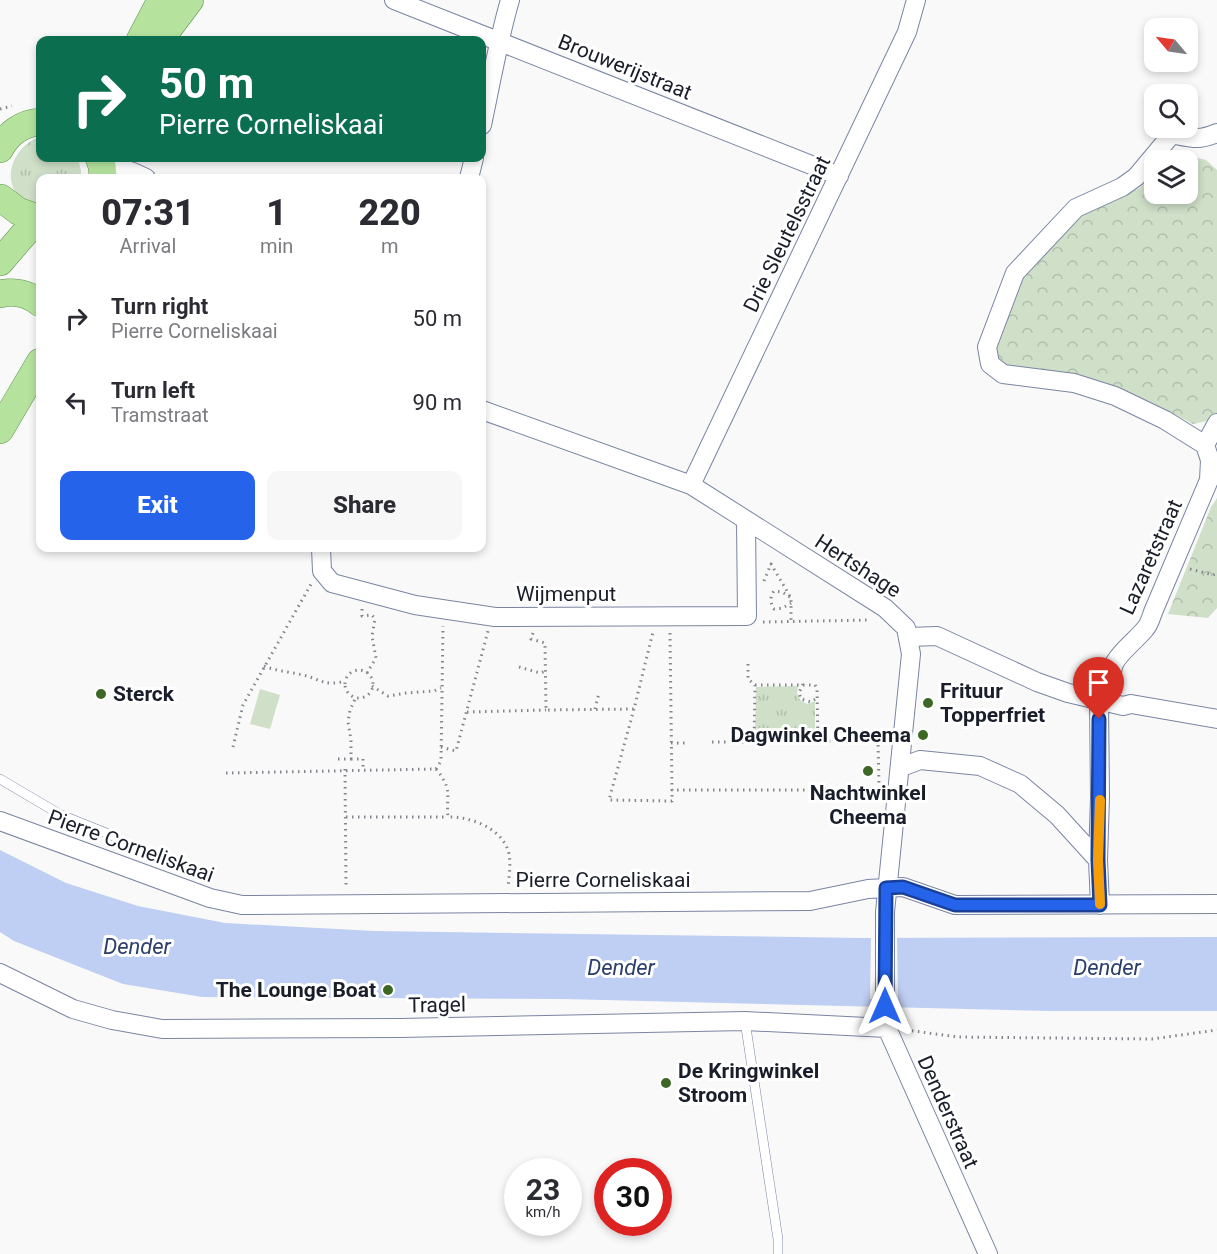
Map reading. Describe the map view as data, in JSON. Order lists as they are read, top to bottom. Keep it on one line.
{"streets":{"street":["Brouwerijstraat","Drie Sleutelsstraat","Lazaretstraat","Hertshage","Wijmenput","Pierre Corneliskaai","Tragel","Denderstraat"]},"crossings":[["Brouwerijstraat","Drie Sleutelsstraat"],["Drie Sleutelsstraat","Hertshage"],["Hertshage","Denderstraat"],["Pierre Corneliskaai","Denderstraat"],["Tragel","Denderstraat"]],"water":["Dender"],"places":["Sterck","Frituur Topperfriet","Dagwinkel Cheema","Nachtwinkel Cheema","The Lounge Boat","De Kringwinkel Stroom"],"north":"top left","page":{"turn":["50 m","Pierre Corneliskaai"],"eta":["07:31","Arrival","1","min","220","m"],"list":[{"name":"Turn right","note":"Pierre Corneliskaai","value":"50 m"},{"name":"Turn left","note":"Tramstraat","value":"90 m"}],"buttons":["Exit","Share"],"speed":"23 km/h","limit":"30"}}
